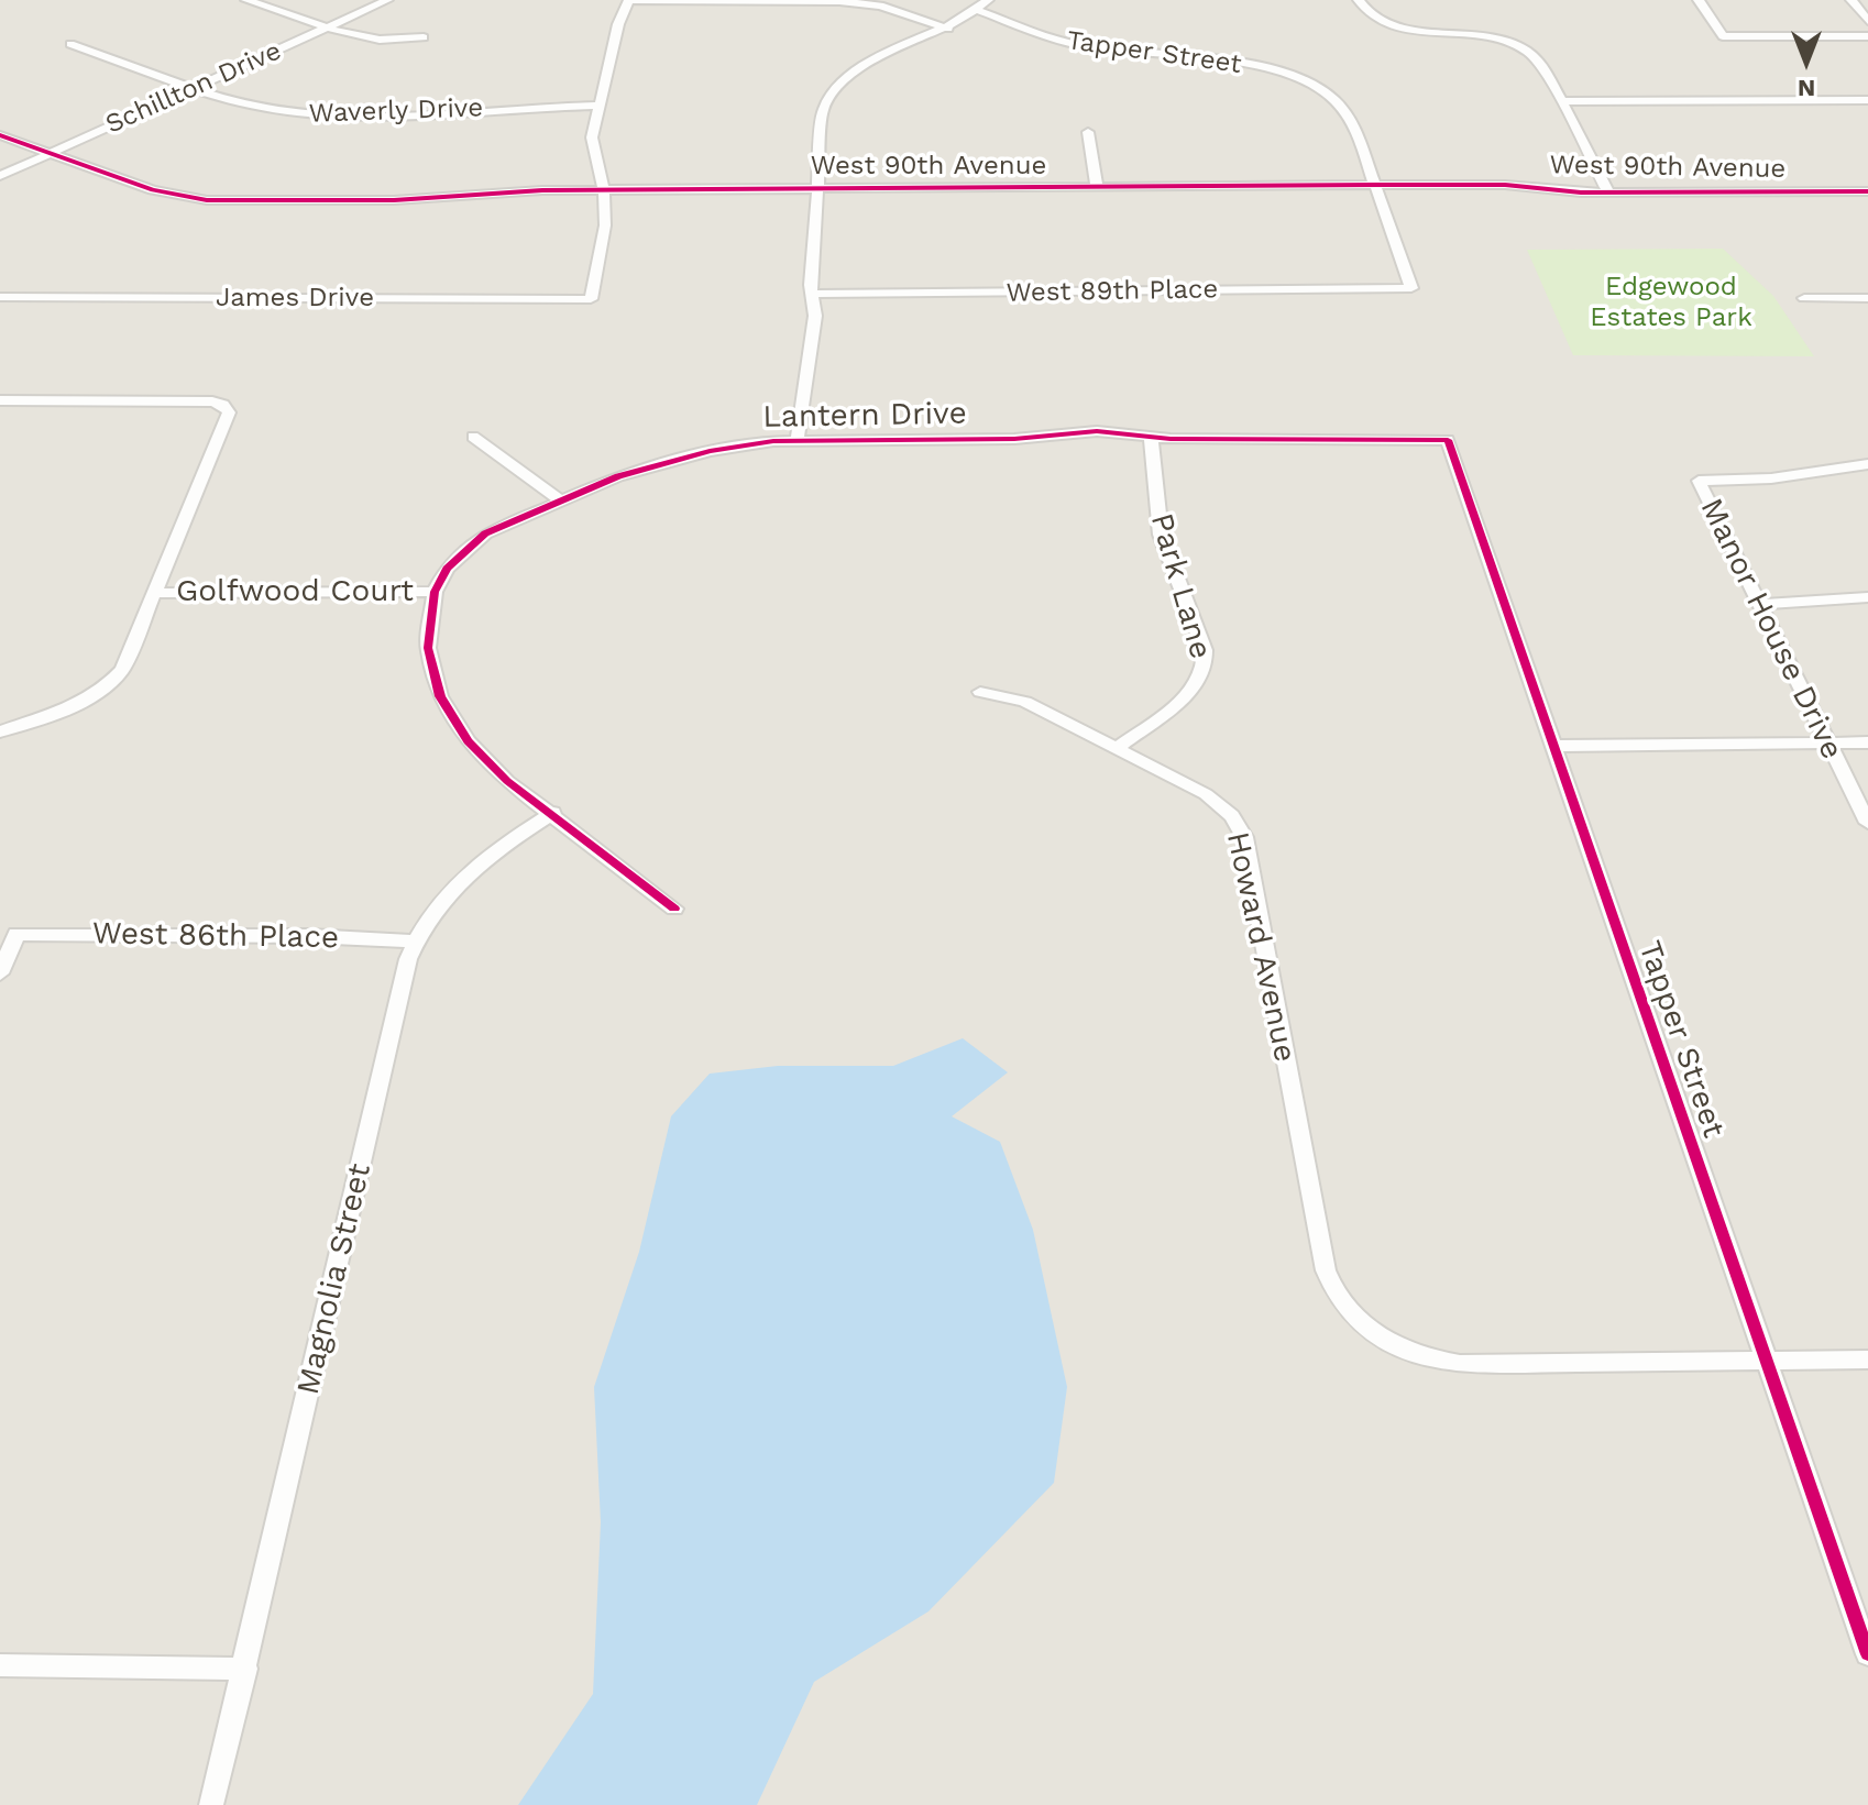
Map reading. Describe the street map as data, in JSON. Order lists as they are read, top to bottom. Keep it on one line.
{"streets":{"street":["Tapper Street","Schillton Drive","Waverly Drive","West 90th Avenue","West 89th Place","James Drive","Lantern Drive","Park Lane","Golfwood Court","Manor House Drive","West 86th Place","Howard Avenue","Magnolia Street"]},"crossings":[["Tapper Street","West 90th Avenue"],["Tapper Street","West 89th Place"],["Tapper Street","Lantern Drive"],["Tapper Street","Howard Avenue"],["Schillton Drive","Waverly Drive"],["Schillton Drive","West 90th Avenue"],["West 90th Avenue","James Drive"],["Lantern Drive","Park Lane"],["Lantern Drive","Golfwood Court"],["Lantern Drive","Magnolia Street"],["Park Lane","Howard Avenue"],["West 86th Place","Magnolia Street"]],"parks":["Edgewood Estates Park"],"north":"bottom"}
